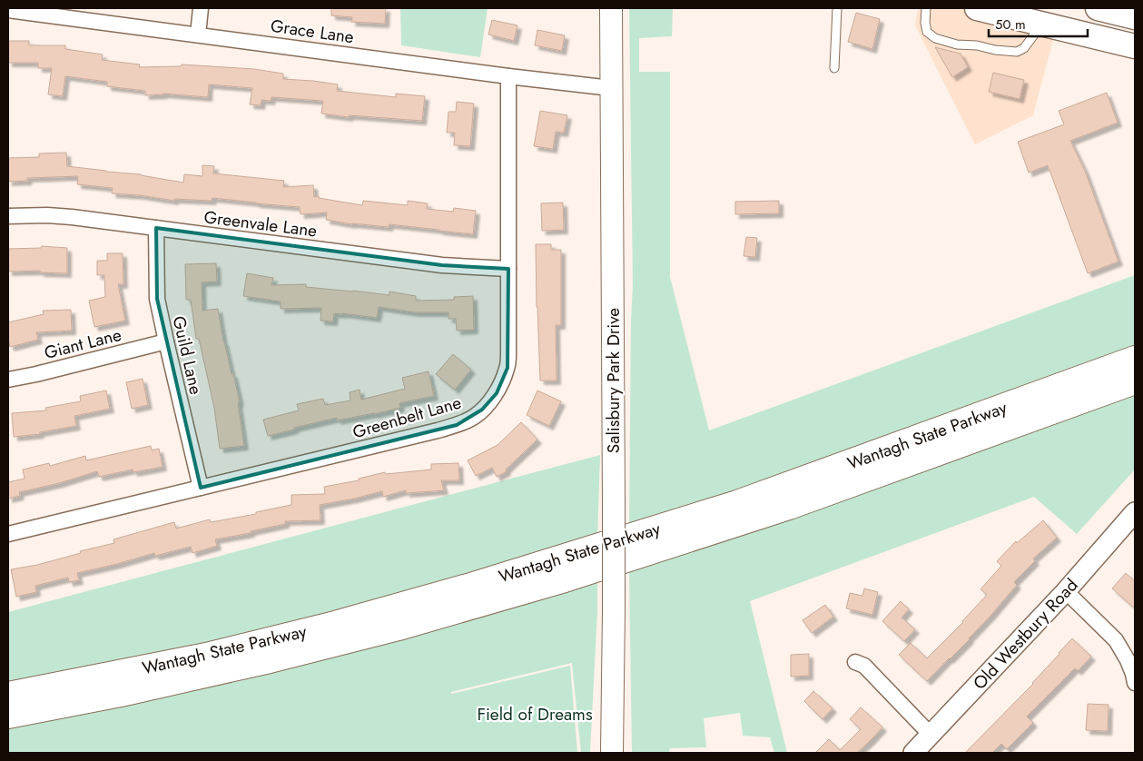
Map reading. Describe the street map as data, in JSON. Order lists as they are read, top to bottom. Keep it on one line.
{"streets":{"highway":["Wantagh State Parkway"],"main road":["Salisbury Park Drive"],"street":["Grace Lane","Greenvale Lane","Giant Lane","Guild Lane","Greenbelt Lane","Old Westbury Road"]},"crossings":[["Grace Lane","Salisbury Park Drive"],["Grace Lane","Greenbelt Lane"],["Greenvale Lane","Guild Lane"],["Greenvale Lane","Greenbelt Lane"],["Giant Lane","Guild Lane"],["Guild Lane","Greenbelt Lane"]],"parks":["Field of Dreams"],"scale_bar":"50 m"}
